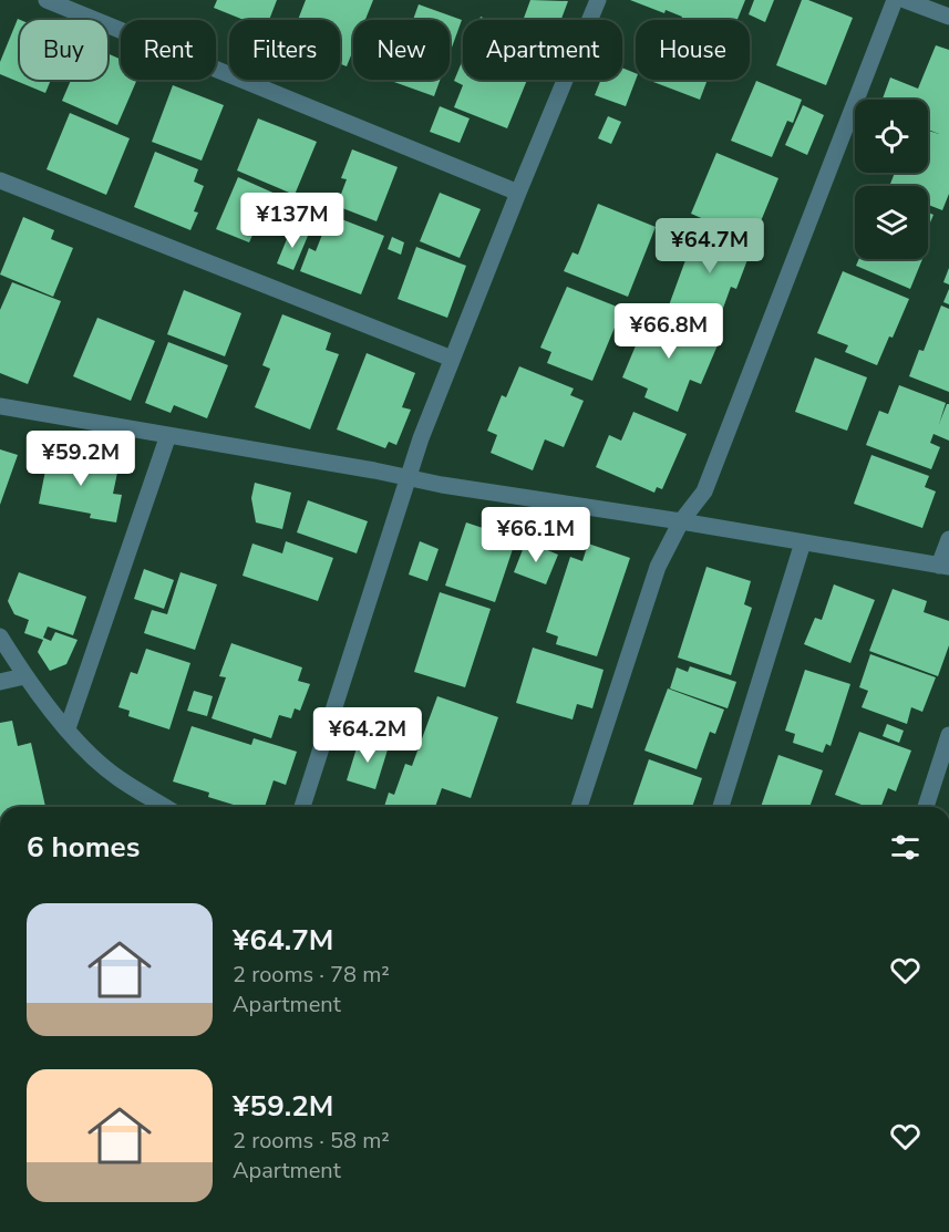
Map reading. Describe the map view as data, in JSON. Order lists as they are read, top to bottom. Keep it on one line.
{"page":{"chip":["Buy","Rent","Filters","New","Apartment","House"],"price":["¥137M","¥64.7M","¥66.8M","¥59.2M","¥66.1M","¥64.2M"],"heading":"6 homes","list":[{"name":"¥64.7M","note":"2 rooms · 78 m² · Apartment"},{"name":"¥59.2M","note":"2 rooms · 58 m² · Apartment"}]}}
